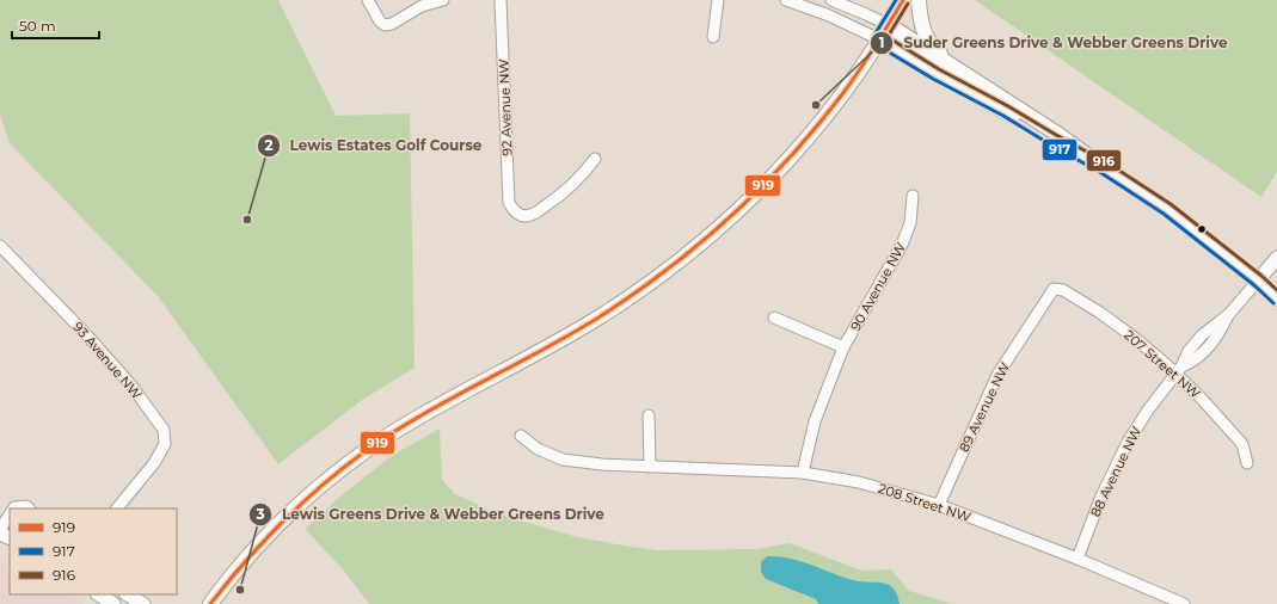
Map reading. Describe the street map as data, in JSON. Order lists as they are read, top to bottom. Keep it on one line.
{"streets":{"street":["92 Avenue NW","90 Avenue NW","93 Avenue NW","207 Street NW","89 Avenue NW","88 Avenue NW","208 Street NW"]},"crossings":[["90 Avenue NW","208 Street NW"],["207 Street NW","89 Avenue NW"],["207 Street NW","88 Avenue NW"],["89 Avenue NW","208 Street NW"],["88 Avenue NW","208 Street NW"]],"places":["Suder Greens Drive & Webber Greens Drive","Lewis Estates Golf Course","Lewis Greens Drive & Webber Greens Drive"],"lines":["transit line 919","transit line 917","transit line 916"],"legend":["919","917","916"],"scale_bar":"50 m"}
